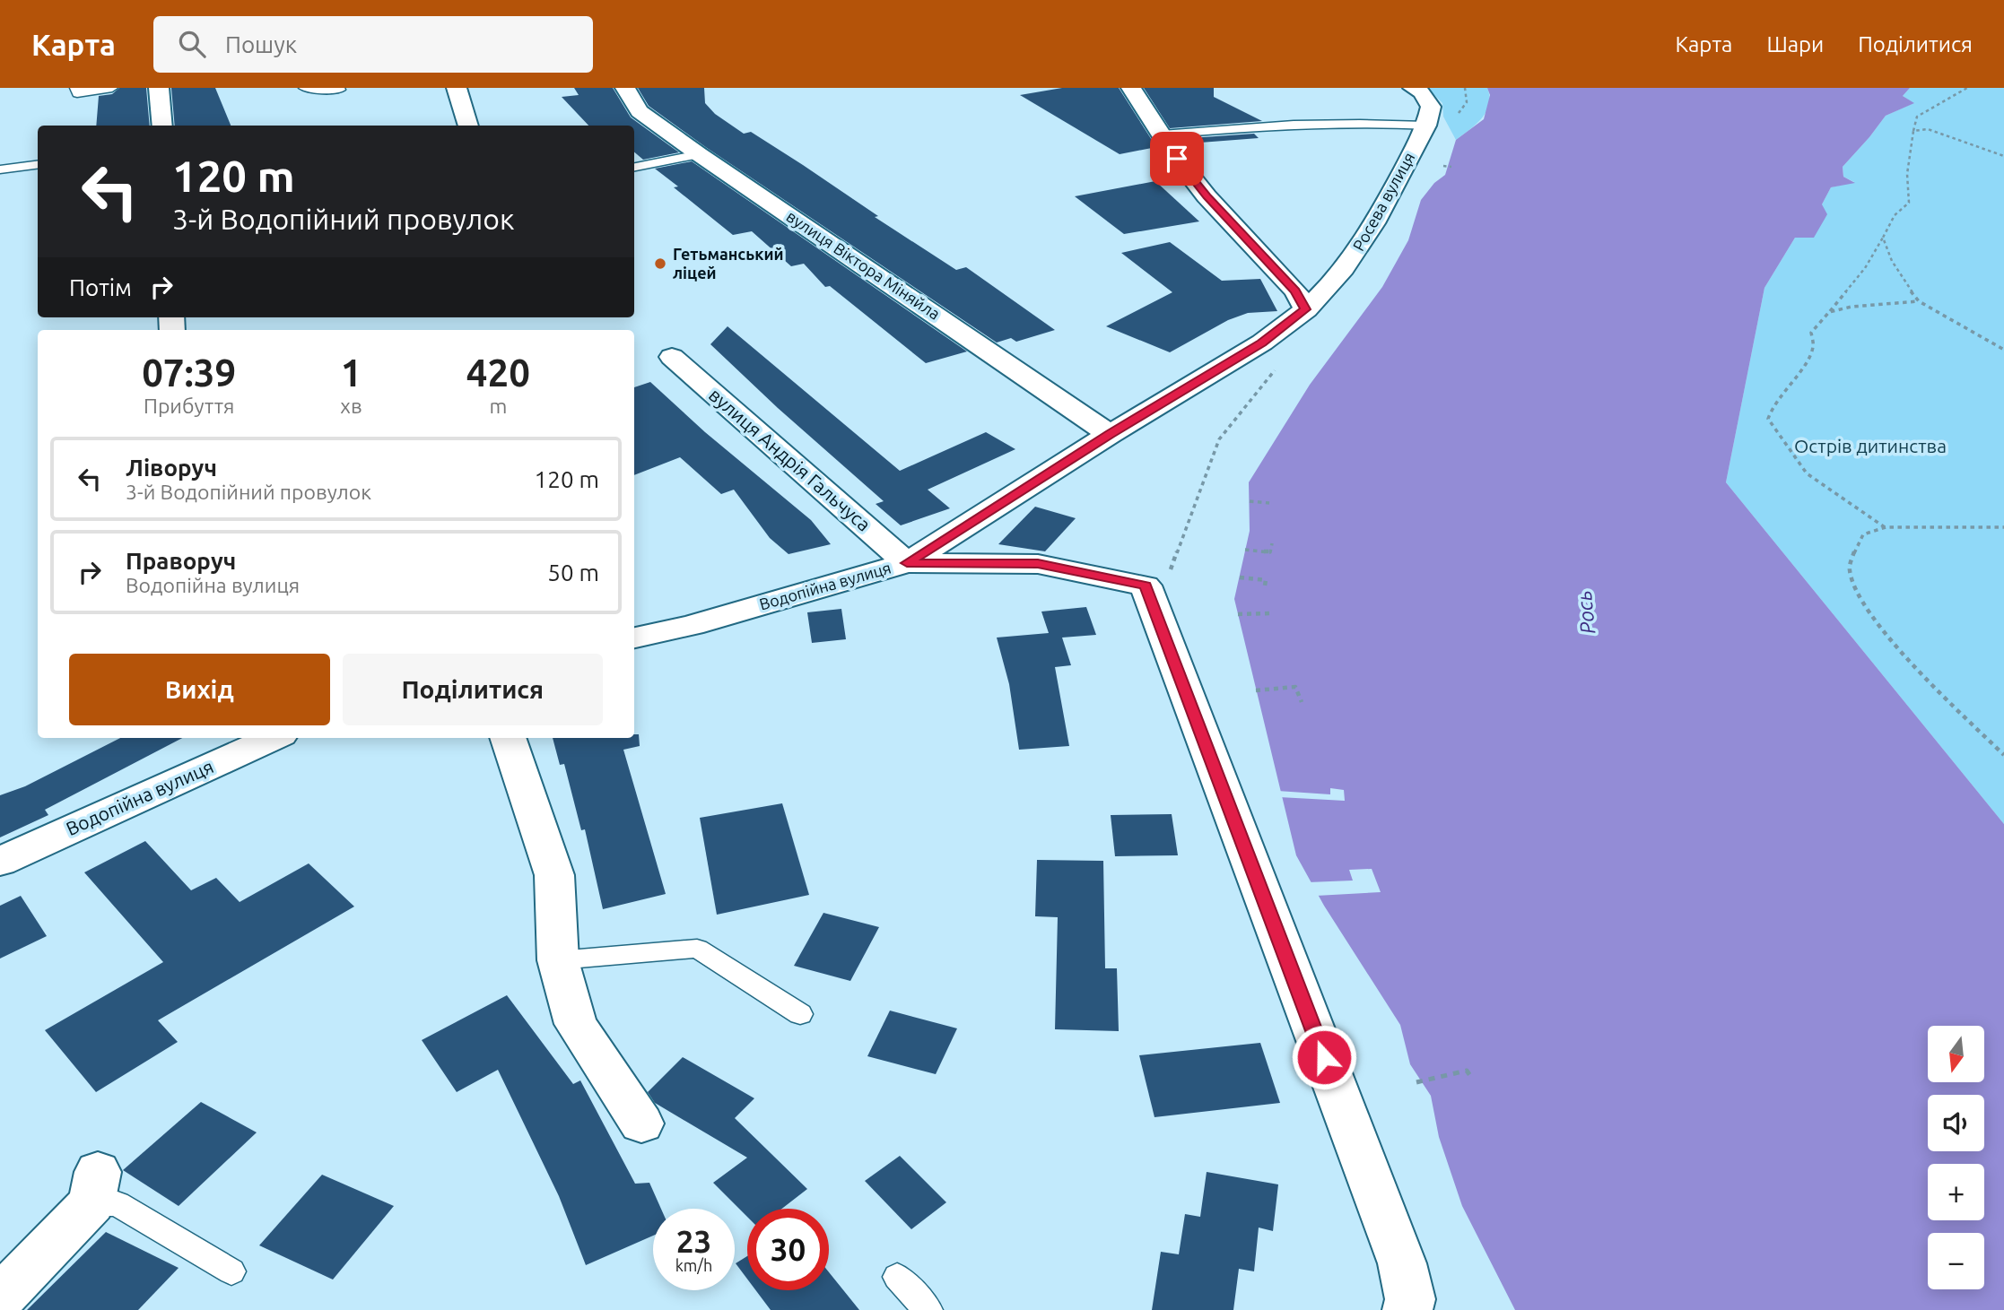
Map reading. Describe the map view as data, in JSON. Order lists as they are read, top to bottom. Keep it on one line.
{"streets":{"street":["Росева вулиця","вулиця Віктора Міняйла","вулиця Андрія Гальчуса","Водопійна вулиця"]},"crossings":[["Росева вулиця","Водопійна вулиця"],["вулиця Віктора Міняйла","Водопійна вулиця"],["вулиця Андрія Гальчуса","Водопійна вулиця"]],"water":["Рось"],"parks":["Острів дитинства"],"places":["Гетьманський ліцей"],"north":"bottom","page":{"header":"Карта","search":"Пошук","nav":["Карта","Шари","Поділитися"],"turn":["120 m","3-й Водопійний провулок"],"then":"Потім","eta":["07:39","Прибуття","1","хв","420","m"],"list":[{"name":"Ліворуч","note":"3-й Водопійний провулок","value":"120 m"},{"name":"Праворуч","note":"Водопійна вулиця","value":"50 m"}],"buttons":["Вихід","Поділитися"],"map_buttons":["+","−"],"speed":"23 km/h","limit":"30"}}
